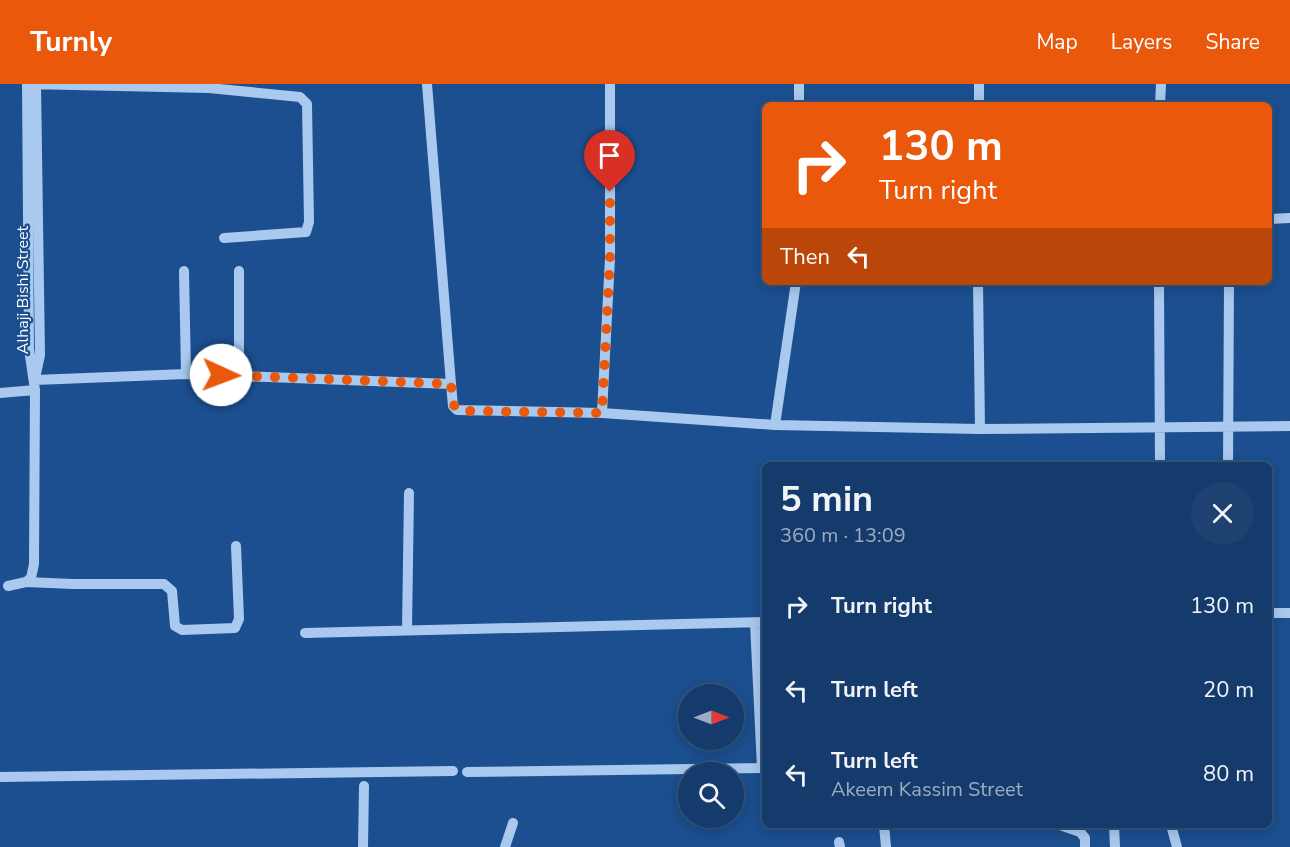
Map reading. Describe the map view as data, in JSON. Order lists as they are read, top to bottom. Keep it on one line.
{"streets":{"street":["Alhaji Bishi Street"]},"north":"right","page":{"header":"Turnly","nav":["Map","Layers","Share"],"turn":["130 m","Turn right"],"then":"Then","heading":["5 min","360 m · 13:09"],"list":[{"name":"Turn right","value":"130 m"},{"name":"Turn left","value":"20 m"},{"name":"Turn left","note":"Akeem Kassim Street","value":"80 m"}]}}
